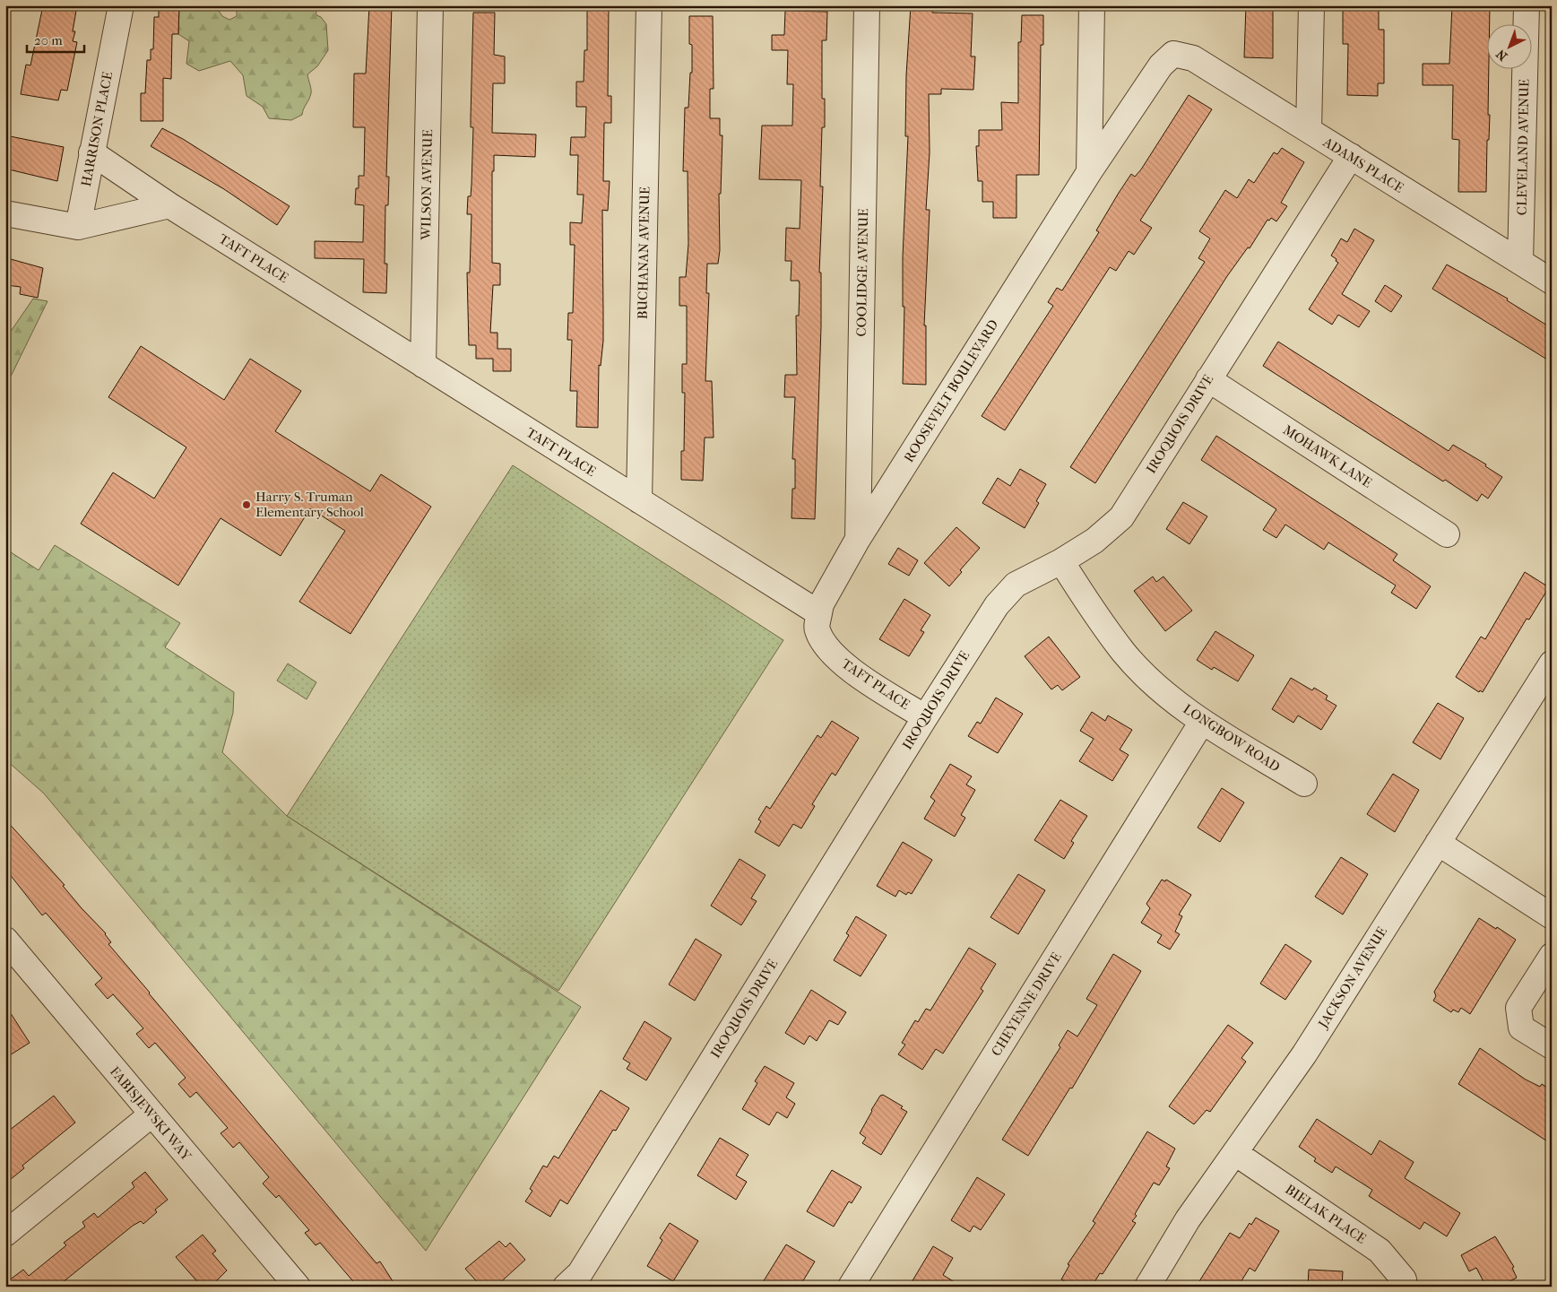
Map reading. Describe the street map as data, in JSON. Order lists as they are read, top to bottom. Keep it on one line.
{"streets":{"street":["HARRISON PLACE","CLEVELAND AVENUE","ADAMS PLACE","WILSON AVENUE","BUCHANAN AVENUE","TAFT PLACE","COOLIDGE AVENUE","ROOSEVELT BOULEVARD","IROQUOIS DRIVE","MOHAWK LANE","LONGBOW ROAD","JACKSON AVENUE","CHEYENNE DRIVE","FABISJEWSKI WAY","BIELAK PLACE"]},"crossings":[["HARRISON PLACE","TAFT PLACE"],["CLEVELAND AVENUE","ADAMS PLACE"],["ADAMS PLACE","ROOSEVELT BOULEVARD"],["ADAMS PLACE","IROQUOIS DRIVE"],["WILSON AVENUE","TAFT PLACE"],["BUCHANAN AVENUE","TAFT PLACE"],["TAFT PLACE","ROOSEVELT BOULEVARD"],["TAFT PLACE","IROQUOIS DRIVE"],["COOLIDGE AVENUE","ROOSEVELT BOULEVARD"],["IROQUOIS DRIVE","MOHAWK LANE"],["IROQUOIS DRIVE","LONGBOW ROAD"],["LONGBOW ROAD","CHEYENNE DRIVE"],["JACKSON AVENUE","BIELAK PLACE"]],"places":["Harry S. Truman Elementary School"],"scale_bar":"20 m","north":"bottom left"}
